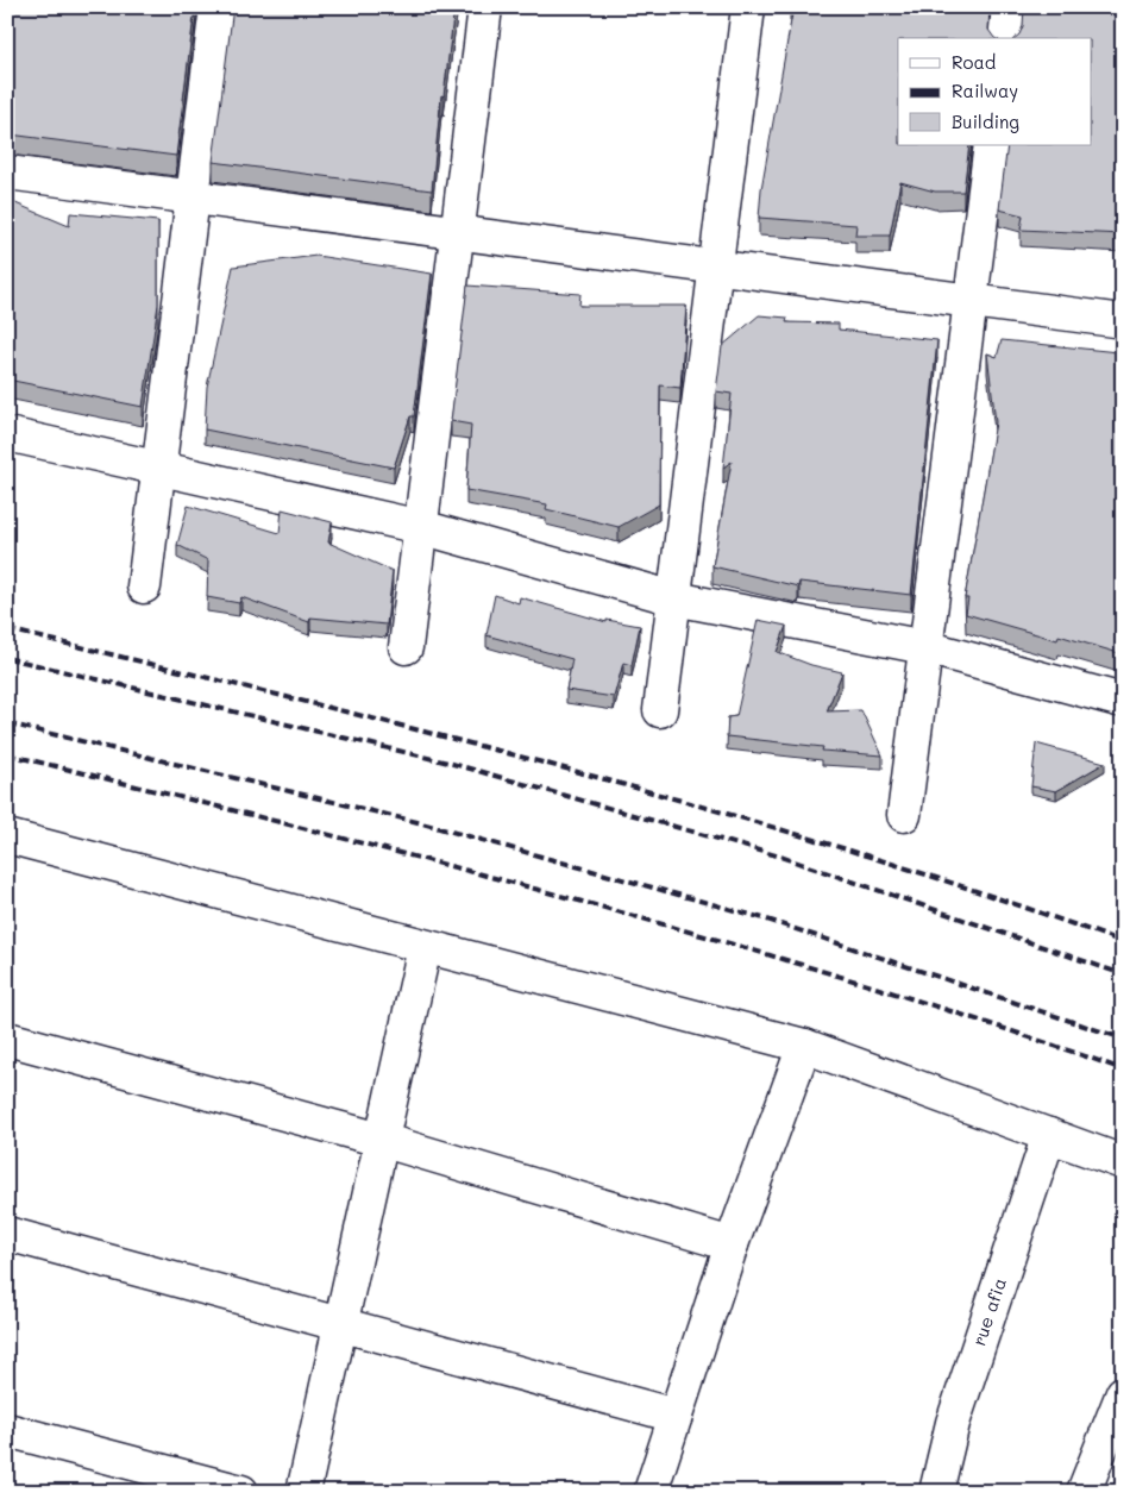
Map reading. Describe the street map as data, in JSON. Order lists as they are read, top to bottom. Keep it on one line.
{"streets":{"street":["rue afia"]},"legend":["Road","Railway","Building"]}
